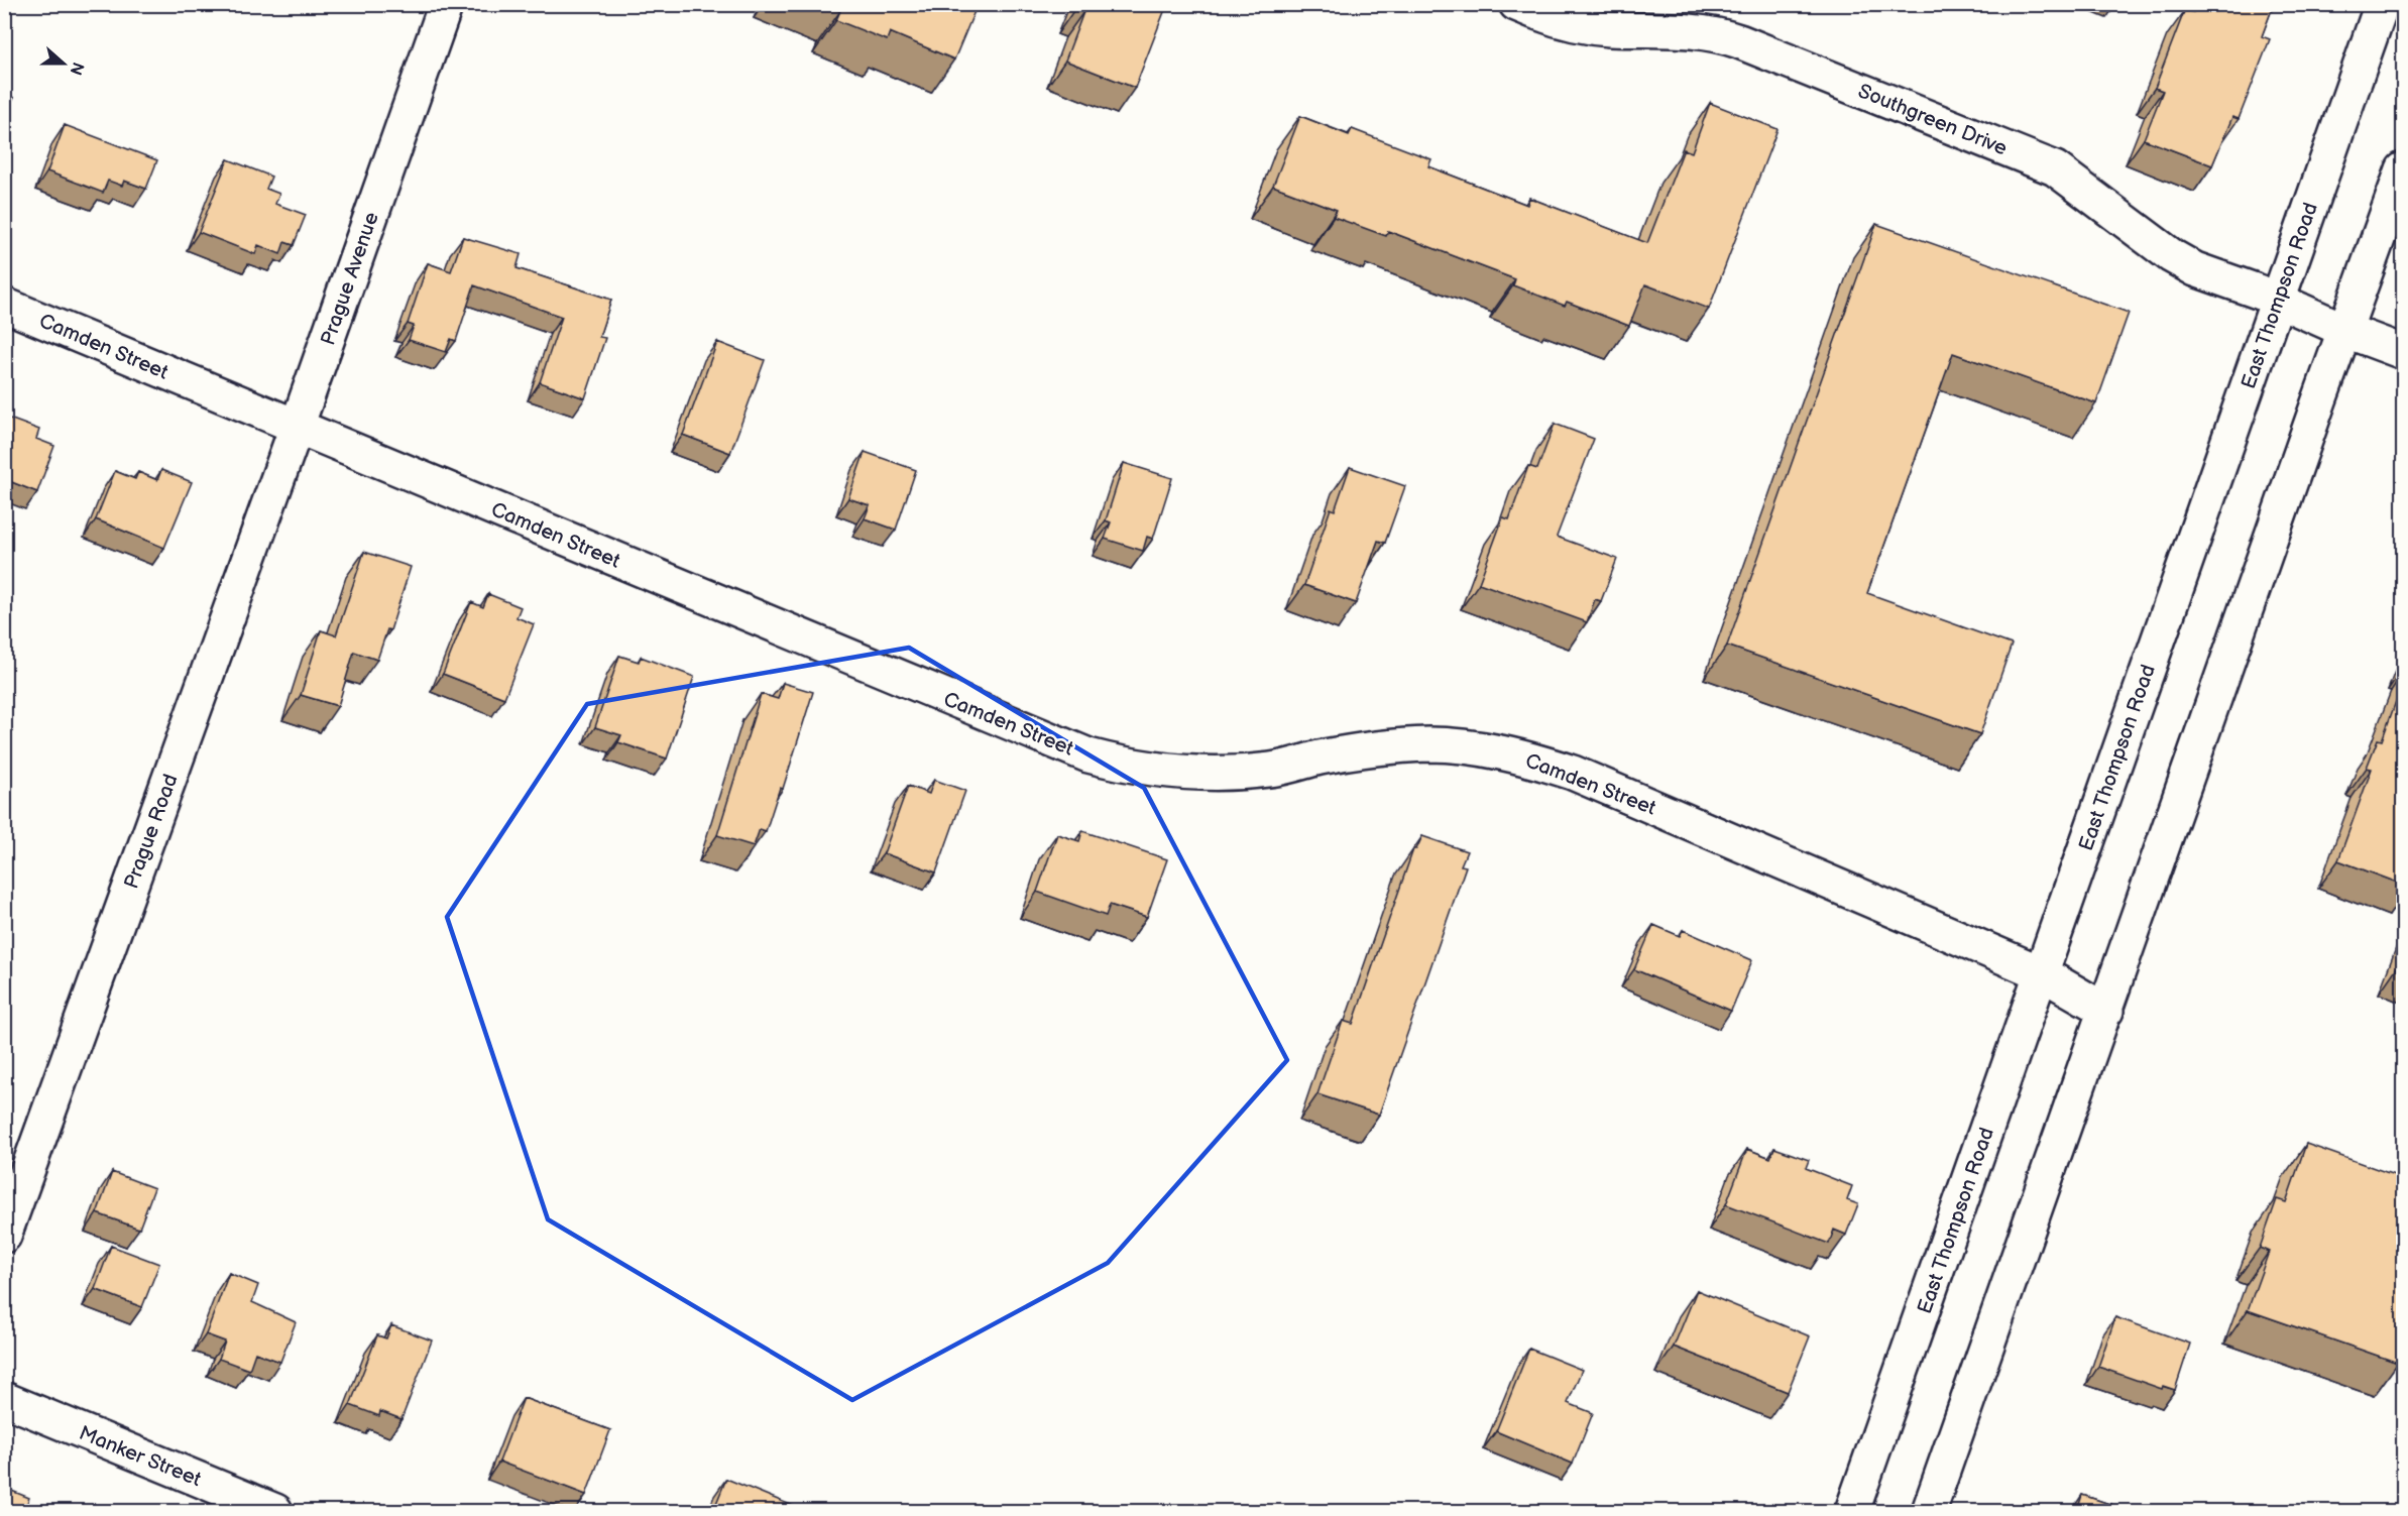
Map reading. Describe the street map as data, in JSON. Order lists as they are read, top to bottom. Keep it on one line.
{"streets":{"street":["Southgreen Drive","Prague Avenue","East Thompson Road","Camden Street","Prague Road","Manker Street"]},"crossings":[["Southgreen Drive","East Thompson Road"],["Prague Avenue","Camden Street"],["Prague Avenue","Prague Road"],["East Thompson Road","Camden Street"],["Camden Street","Prague Road"]],"north":"right"}
